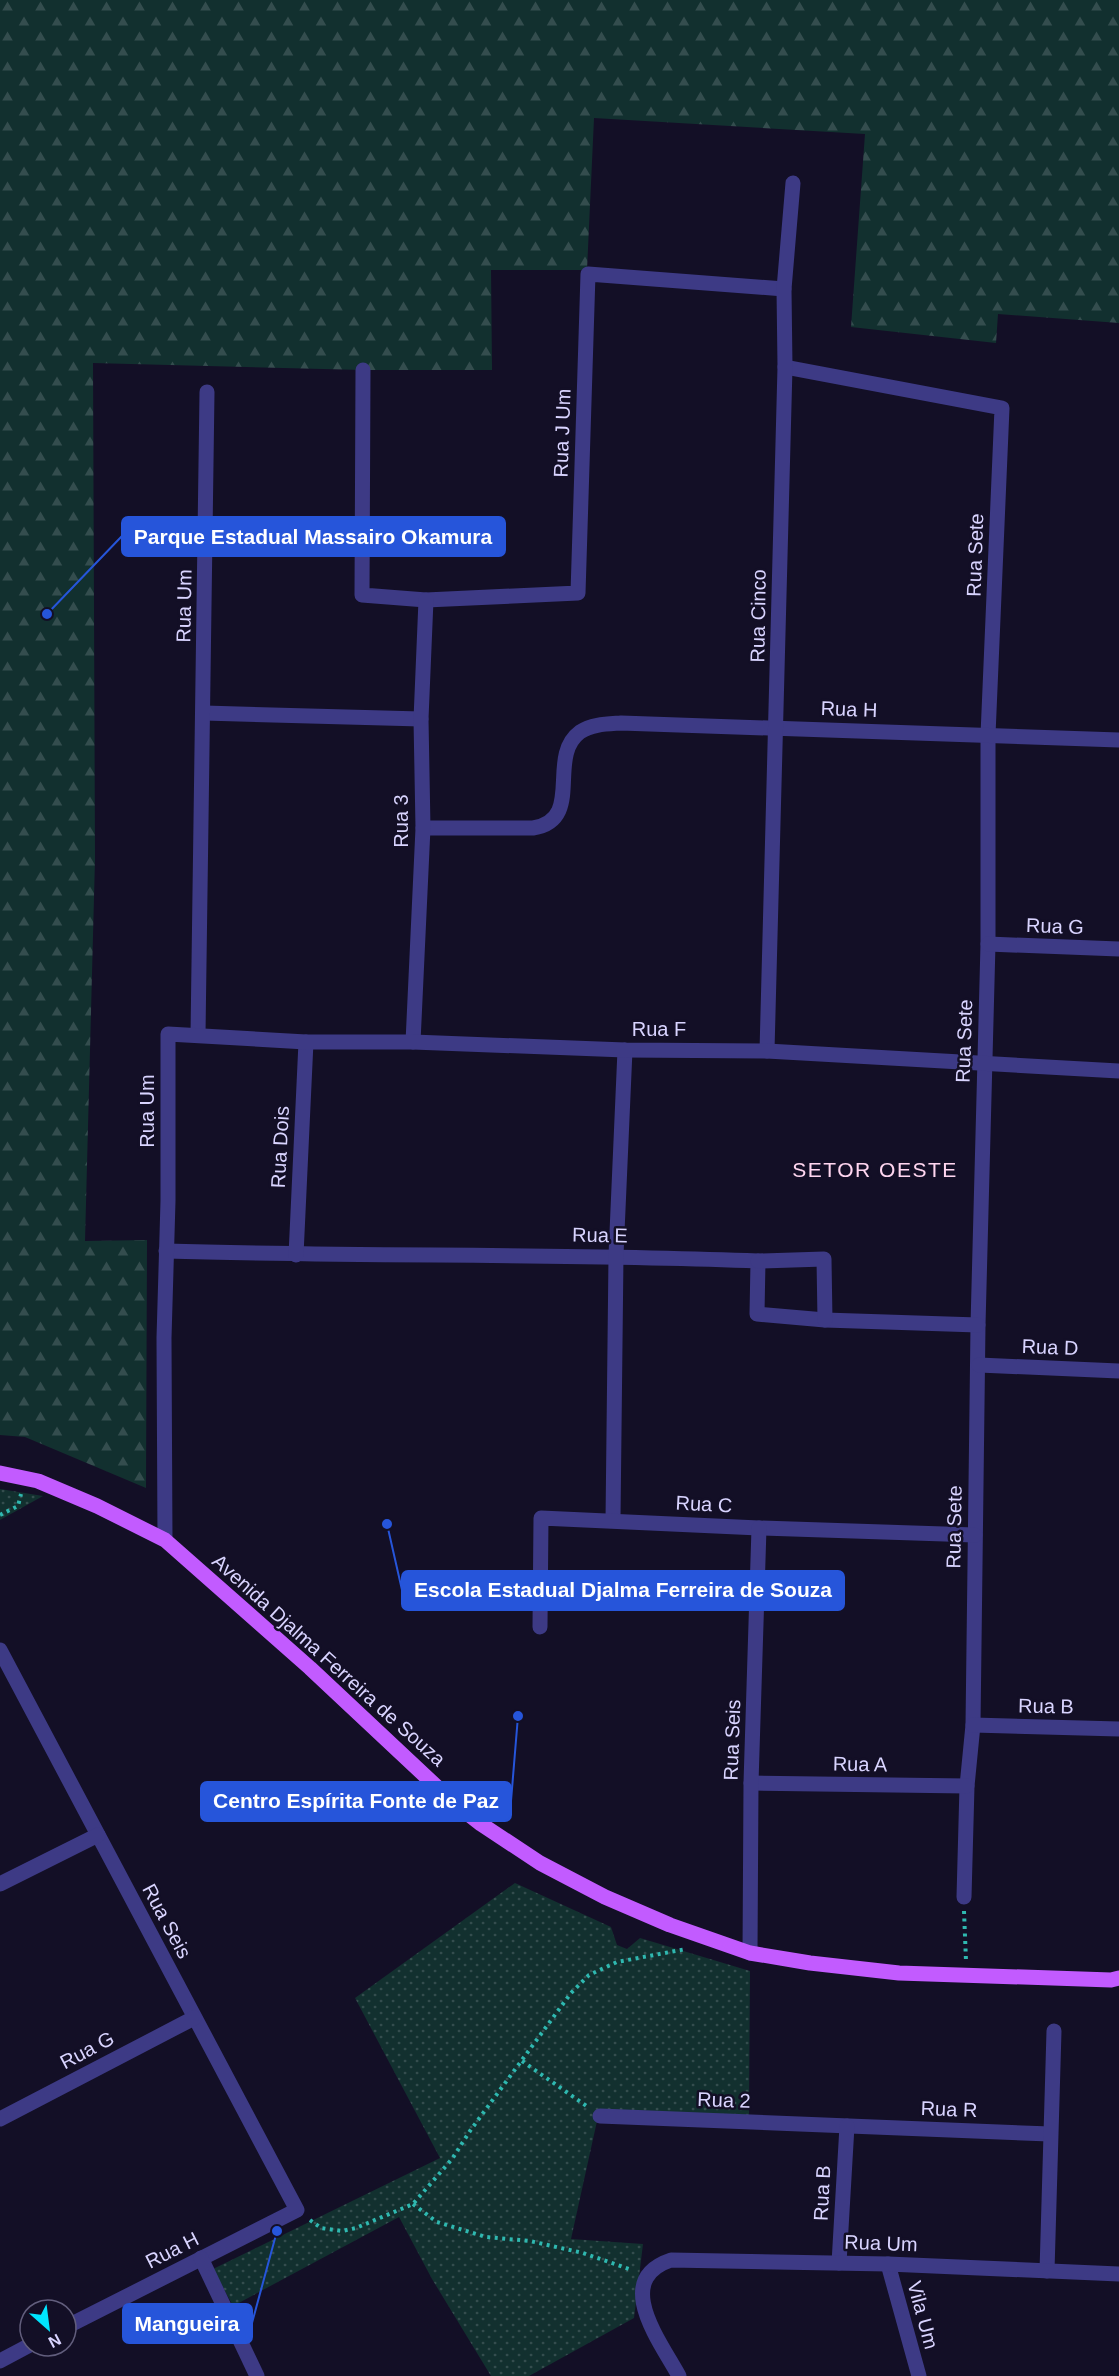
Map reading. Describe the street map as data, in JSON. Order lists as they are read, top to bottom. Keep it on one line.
{"streets":{"main road":["Avenida Djalma Ferreira de Souza"],"street":["Rua J Um","Rua Sete","Rua Um","Rua Cinco","Rua H","Rua 3","Rua G","Rua F","Rua Dois","Rua E","Rua D","Rua C","Rua B","Rua Seis","Rua A","Rua 2","Rua R","Vila Um"]},"crossings":[["Rua J Um","Rua Cinco"],["Rua J Um","Rua 3"],["Rua Sete","Rua Cinco"],["Rua Sete","Rua H"],["Rua Sete","Rua G"],["Rua Sete","Rua F"],["Rua Sete","Rua D"],["Rua Sete","Rua C"],["Rua Sete","Rua B"],["Rua Sete","Rua A"],["Rua Um","Rua F"],["Rua Um","Rua E"],["Rua Um","Avenida Djalma Ferreira de Souza"],["Rua Um","Rua B"],["Rua Um","Vila Um"],["Rua Cinco","Rua H"],["Rua Cinco","Rua F"],["Rua H","Rua 3"],["Rua H","Rua Seis"],["Rua 3","Rua F"],["Rua G","Rua Seis"],["Rua F","Rua Dois"],["Rua Dois","Rua E"],["Rua C","Rua Seis"],["Avenida Djalma Ferreira de Souza","Rua Seis"],["Rua B","Rua 2"],["Rua B","Rua R"],["Rua Seis","Rua A"],["Rua 2","Rua R"]],"districts":["SETOR OESTE"],"places":["Parque Estadual Massairo Okamura","Escola Estadual Djalma Ferreira de Souza","Centro Espírita Fonte de Paz","Mangueira"],"north":"bottom right"}
